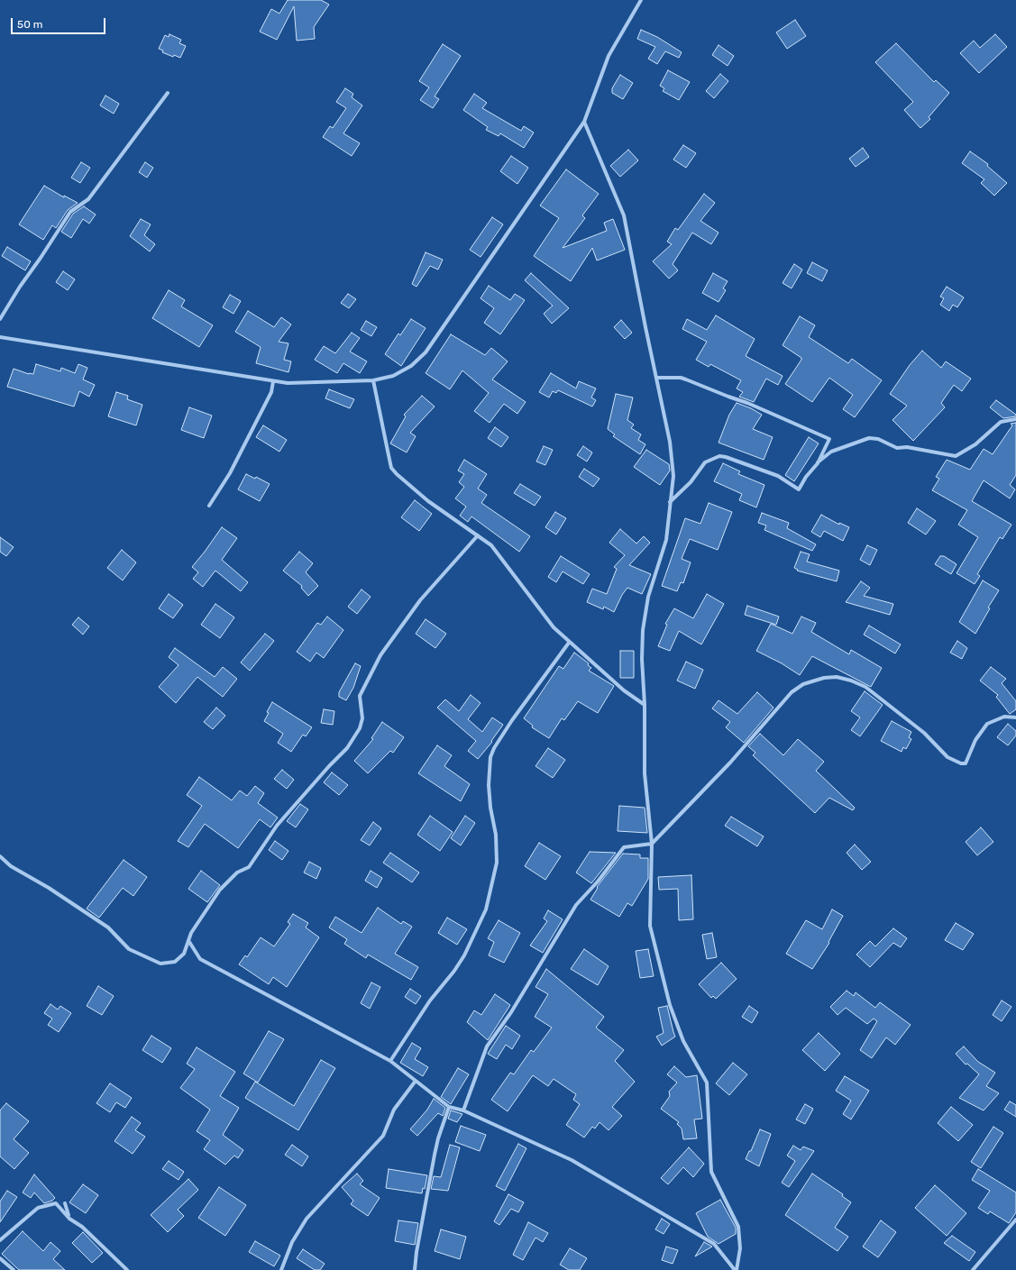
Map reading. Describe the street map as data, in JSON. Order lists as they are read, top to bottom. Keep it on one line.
{"scale_bar":"50 m"}
